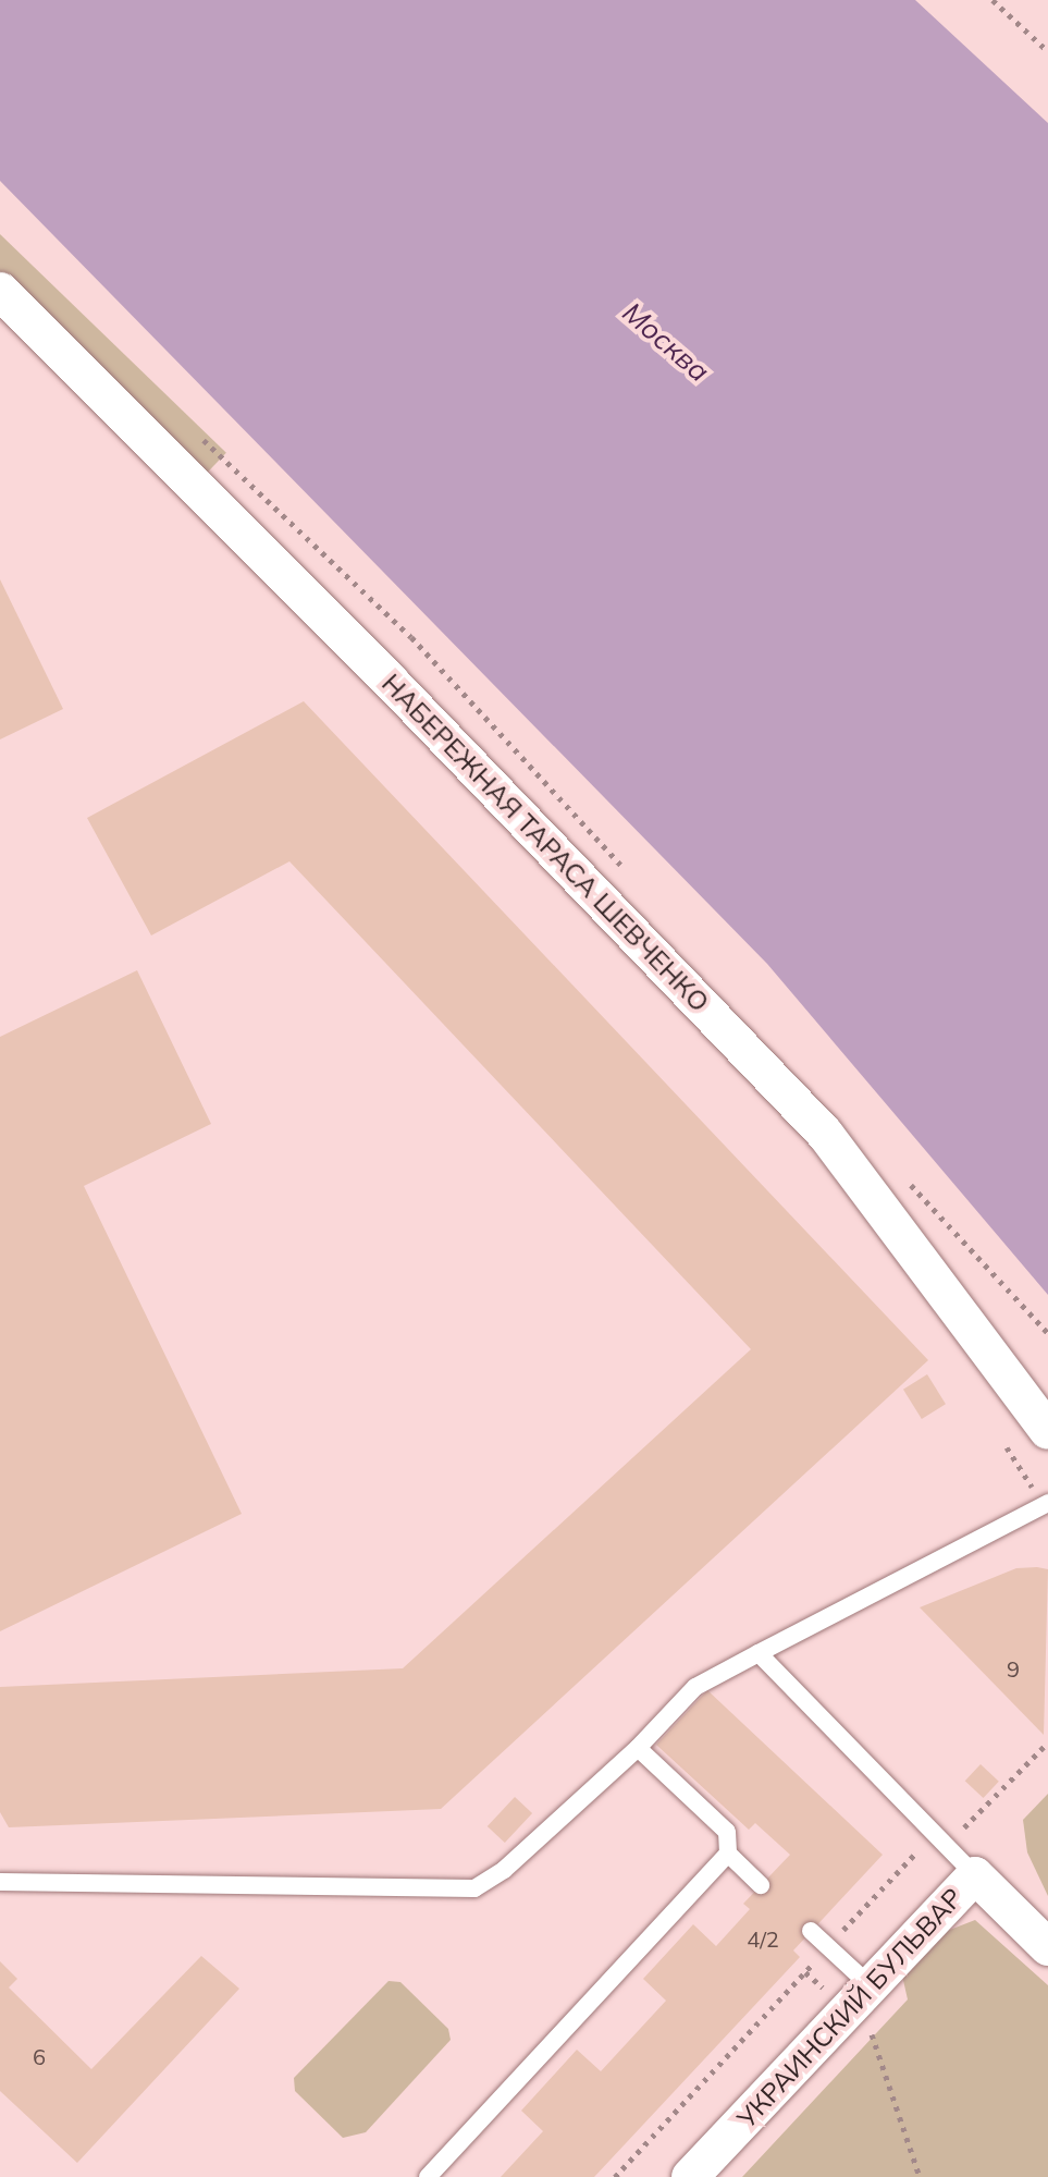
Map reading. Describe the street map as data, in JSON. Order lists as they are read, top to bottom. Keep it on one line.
{"streets":{"street":["НАБЕРЕЖНАЯ ТАРАСА ШЕВЧЕНКО","УКРАИНСКИЙ БУЛЬВАР"]},"water":["Москва"],"house_numbers":["9","4/2","6"]}
